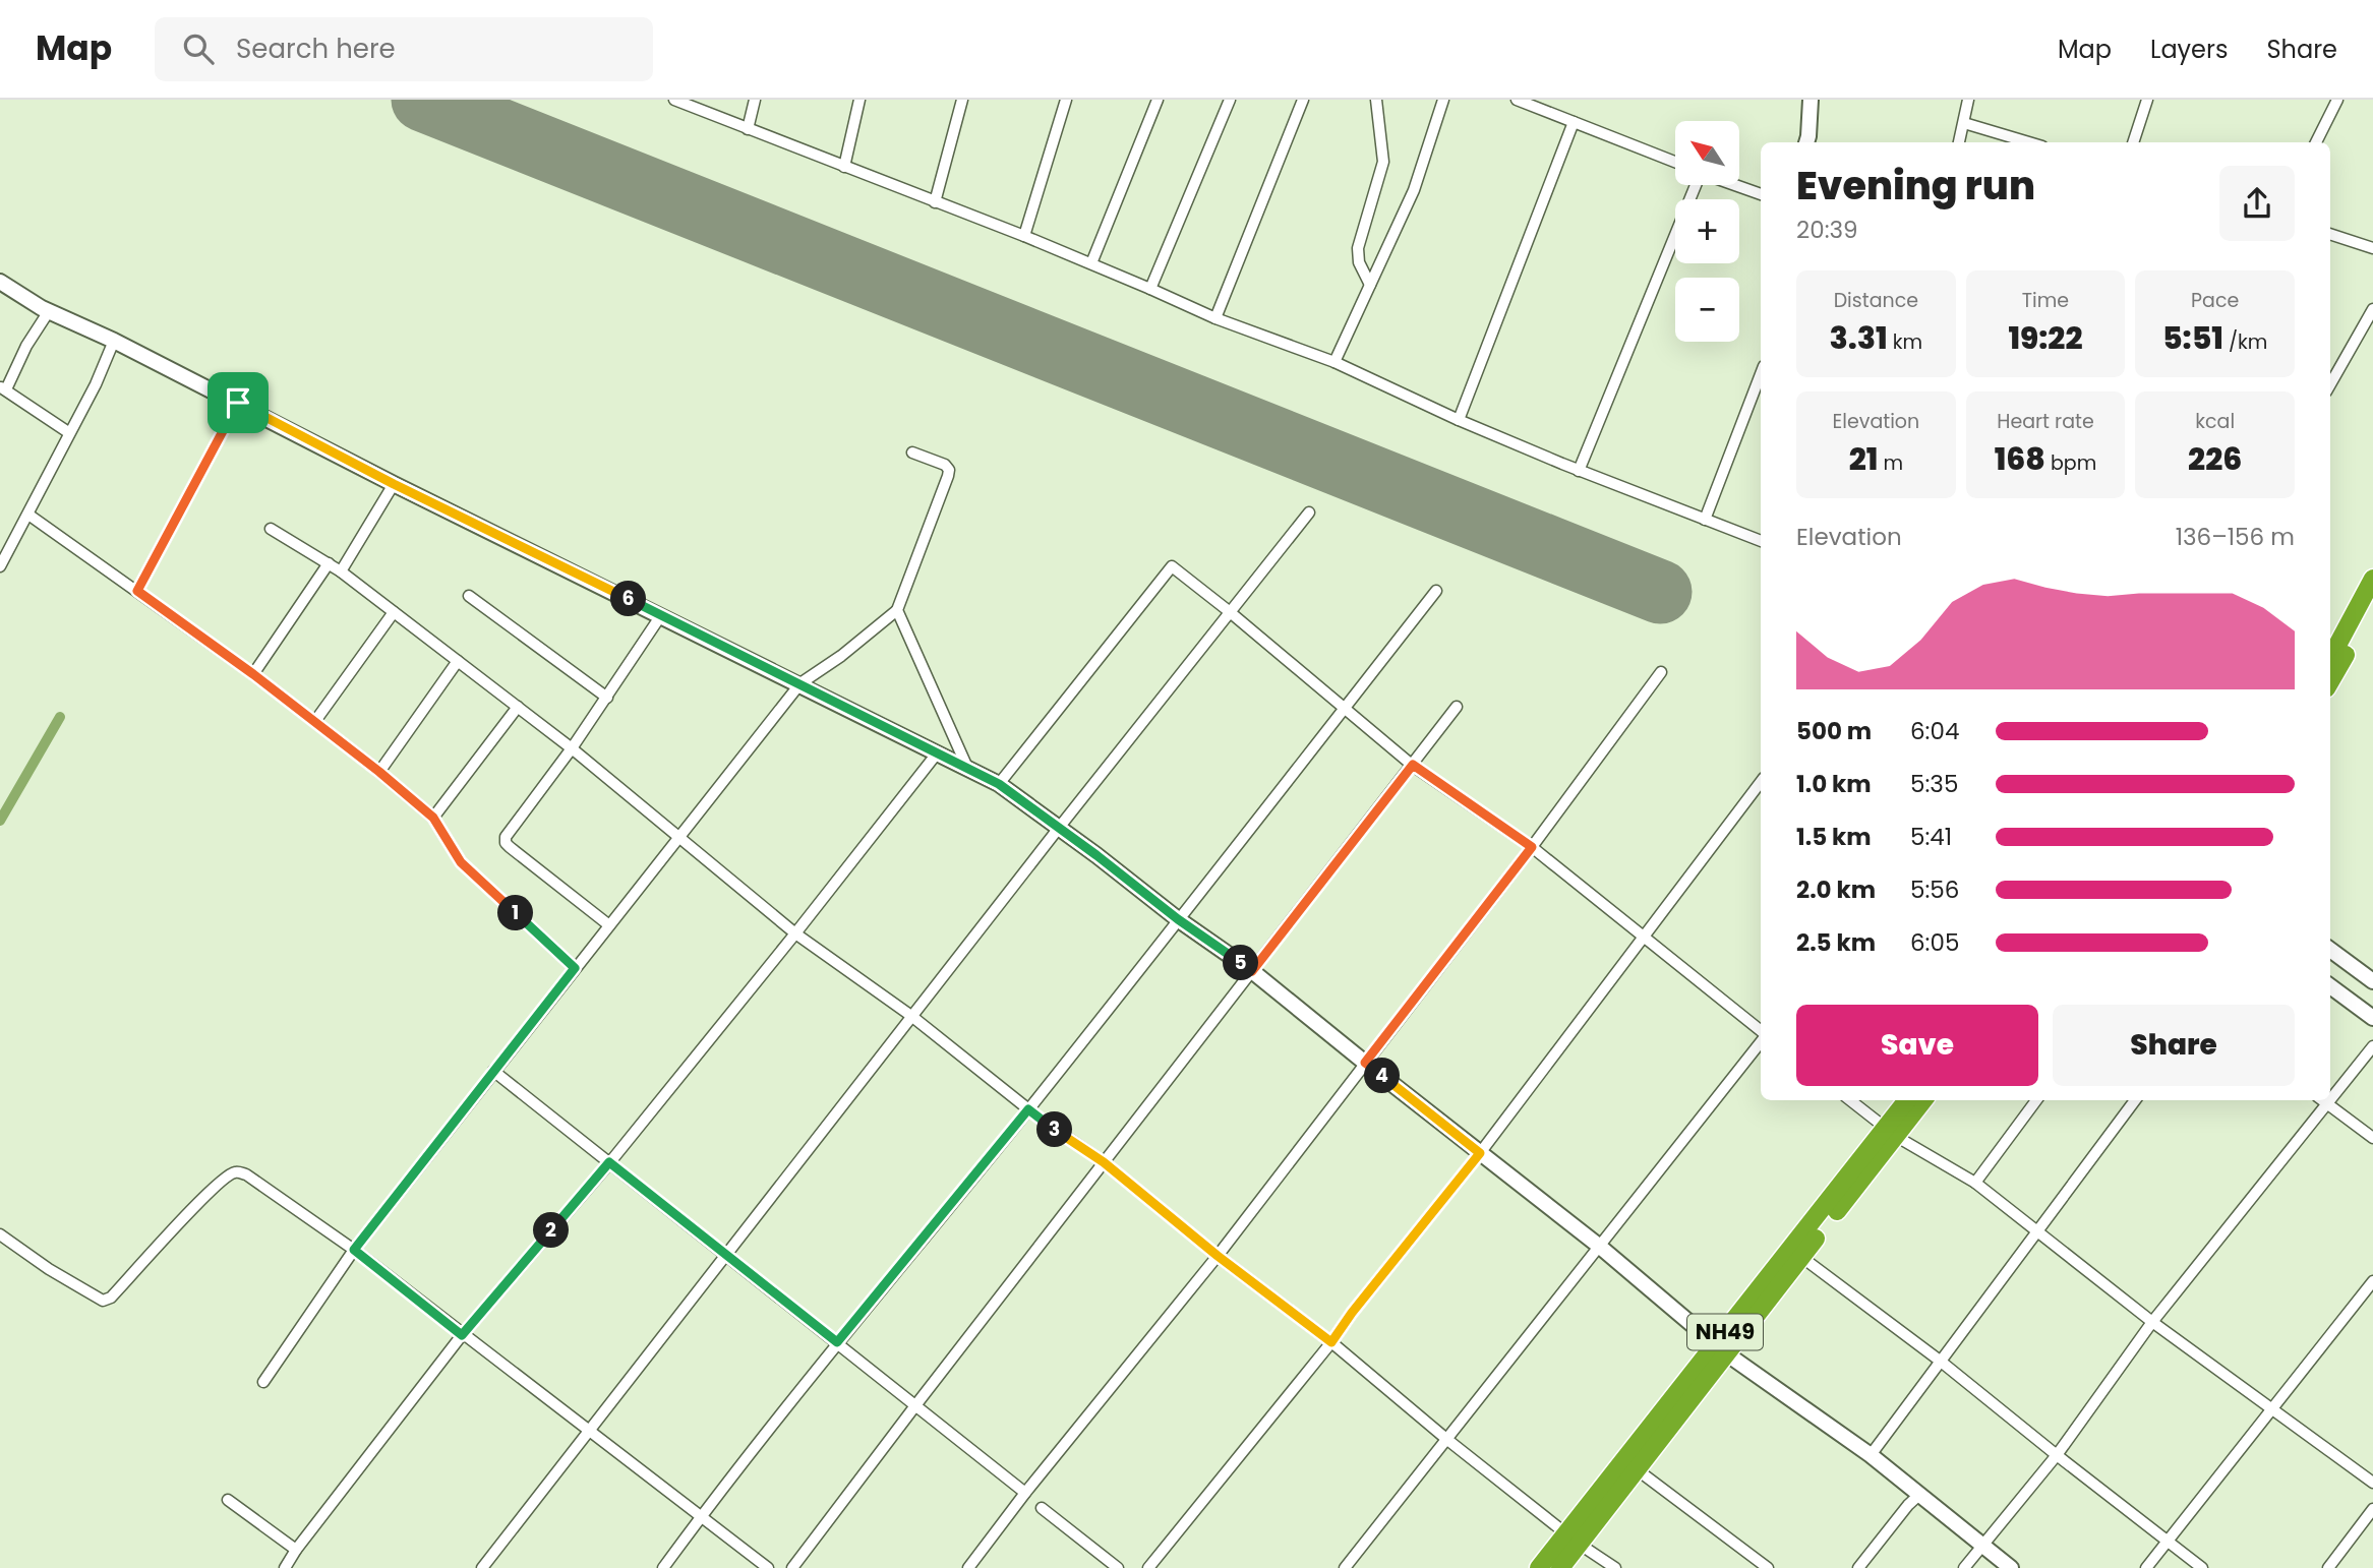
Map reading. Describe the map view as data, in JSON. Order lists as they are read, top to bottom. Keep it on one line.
{"streets":{"highway":["NH49"]},"north":"top left","page":{"header":"Map","search":"Search here","nav":["Map","Layers","Share"],"map_buttons":["+","−"],"heading":["Evening run","20:39"],"stats":[["Distance","3.31 km"],["Time","19:22"],["Pace","5:51 /km"],["Elevation","21 m"],["Heart rate","168 bpm"],["kcal","226"]],"chart":["Elevation","136–156 m"],"pins":["6","1","5","4","3","2"],"list":[{"name":"500 m","note":"6:04"},{"name":"1.0 km","note":"5:35"},{"name":"1.5 km","note":"5:41"},{"name":"2.0 km","note":"5:56"},{"name":"2.5 km","note":"6:05"}],"buttons":["Save","Share"]}}
